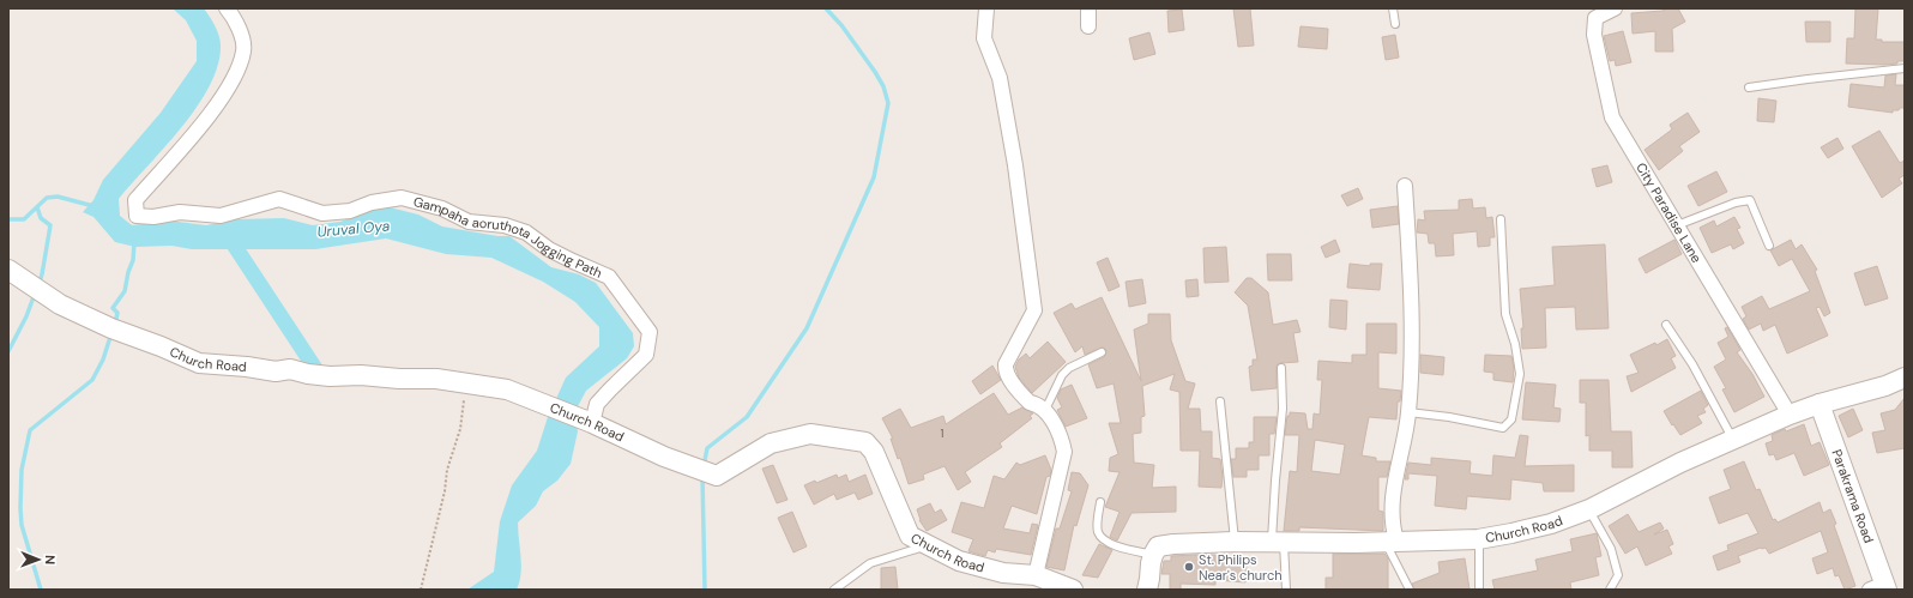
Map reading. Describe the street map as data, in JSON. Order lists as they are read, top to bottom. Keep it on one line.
{"streets":{"street":["City Paradise Lane","Gampaha aoruthota Jogging Path","Church Road","Parakrama Road"]},"crossings":[["City Paradise Lane","Church Road"],["Gampaha aoruthota Jogging Path","Church Road"],["Church Road","Parakrama Road"]],"water":["Uruval Oya"],"places":["St. Philips Near's church"],"house_numbers":["1"],"north":"right"}
